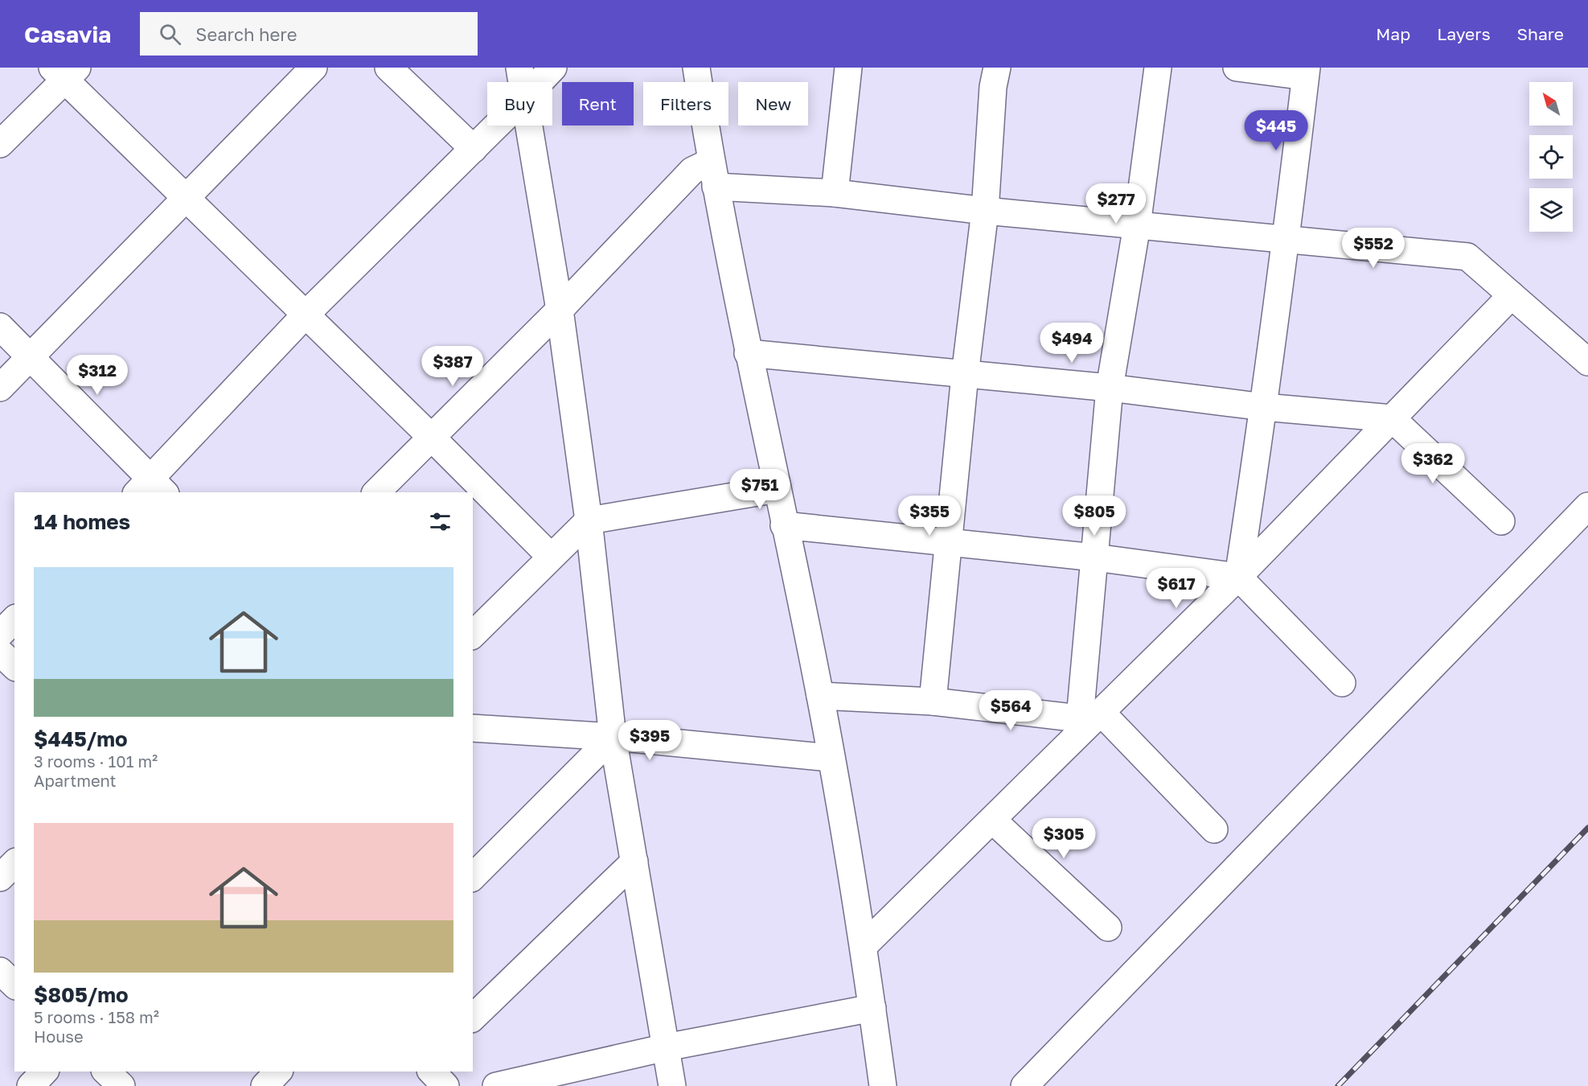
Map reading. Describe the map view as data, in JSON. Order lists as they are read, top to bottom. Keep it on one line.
{"north":"top left","page":{"header":"Casavia","search":"Search here","nav":["Map","Layers","Share"],"chip":["Buy","Rent","Filters","New"],"price":["$445","$277","$552","$494","$387","$312","$362","$751","$355","$805","$617","$564","$395","$305"],"heading":"14 homes","list":[{"name":"$445/mo","note":"3 rooms · 101 m² · Apartment"},{"name":"$805/mo","note":"5 rooms · 158 m² · House"}]}}
